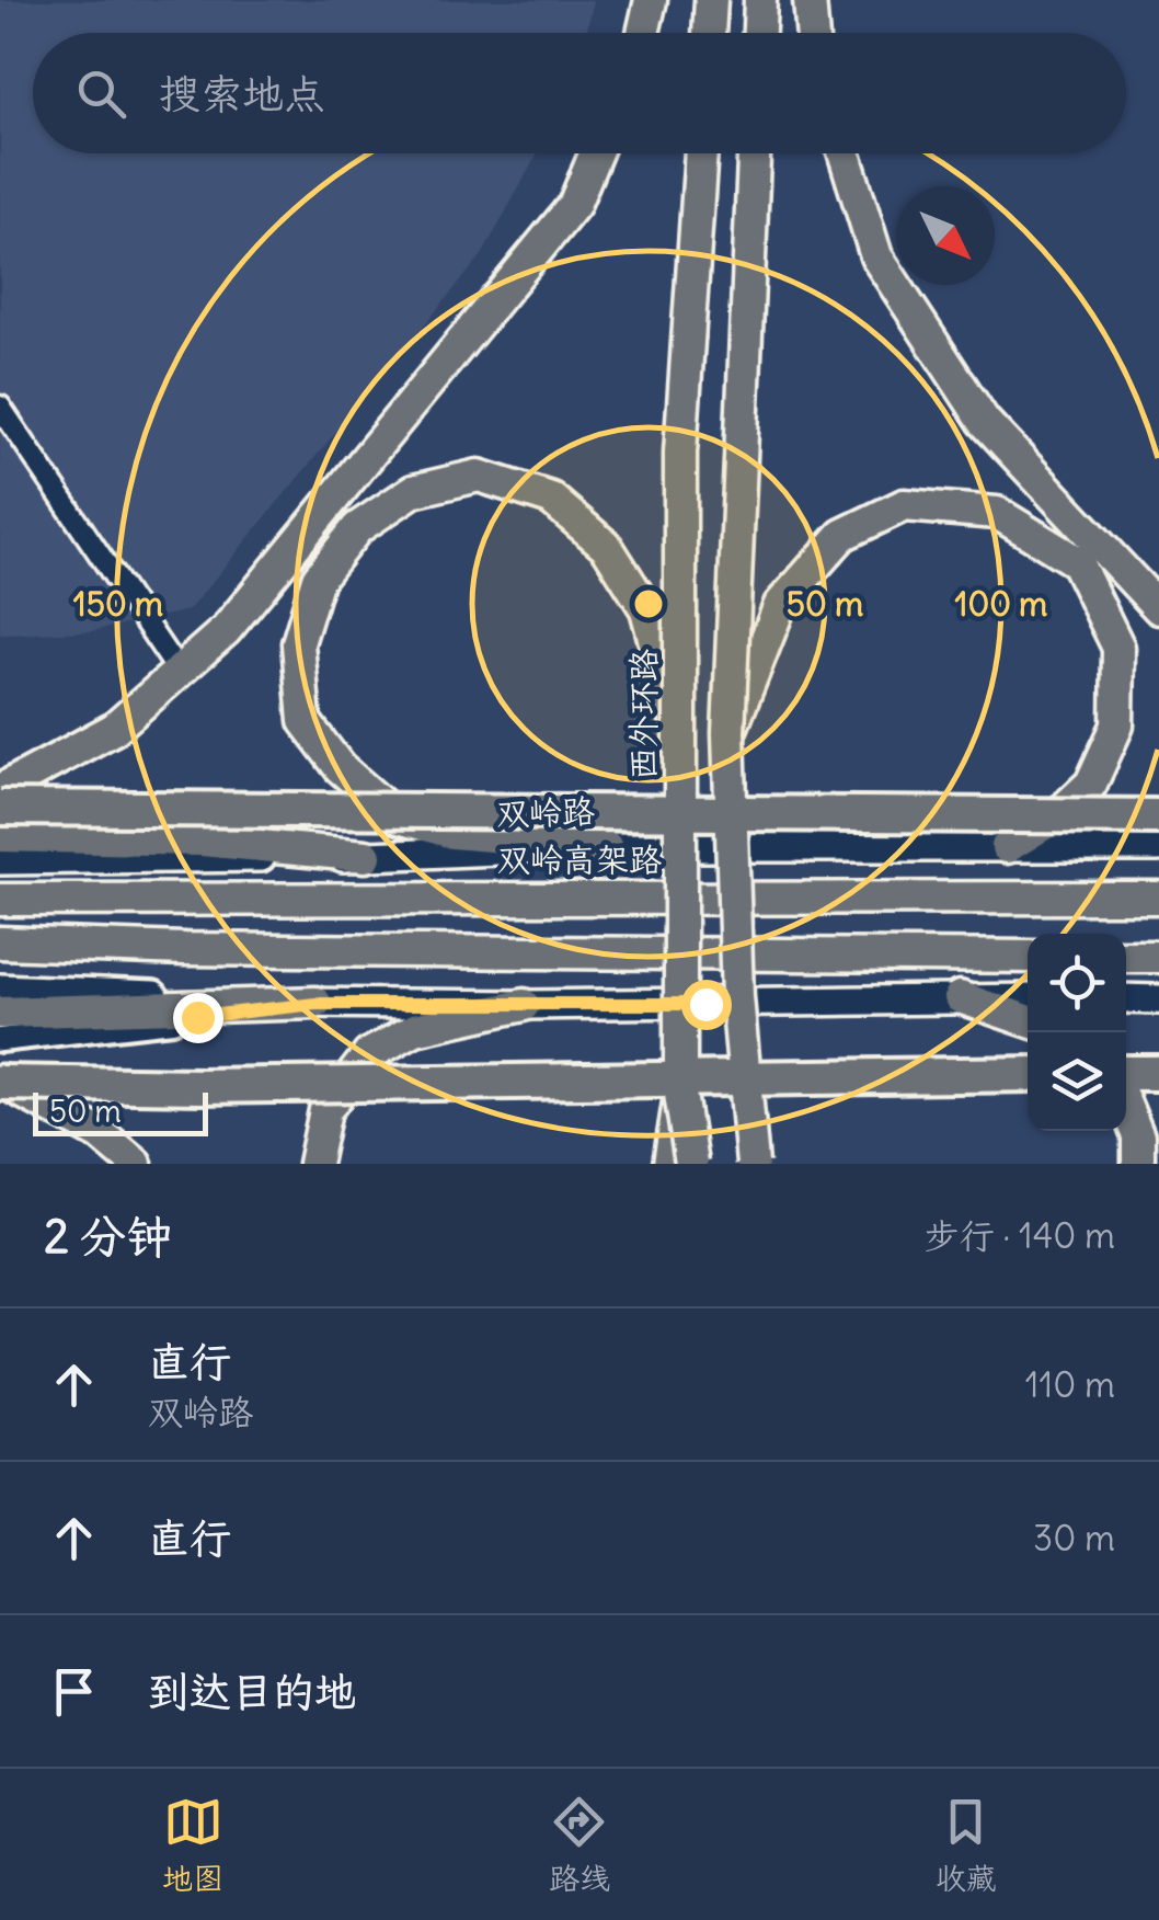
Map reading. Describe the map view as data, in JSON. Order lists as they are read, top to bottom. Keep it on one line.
{"streets":{"highway":["西外环路","双岭高架路"],"main road":["双岭路"]},"scale_bar":"50 m","north":"bottom right","page":{"search":"搜索地点","scale":"50 m","heading":["2 分钟","步行 · 140 m"],"list":[["直行","双岭路","110 m"],["直行","30 m"],"到达目的地"],"nav":["地图","路线","收藏"]},"rings":["50 m","100 m","150 m"]}
